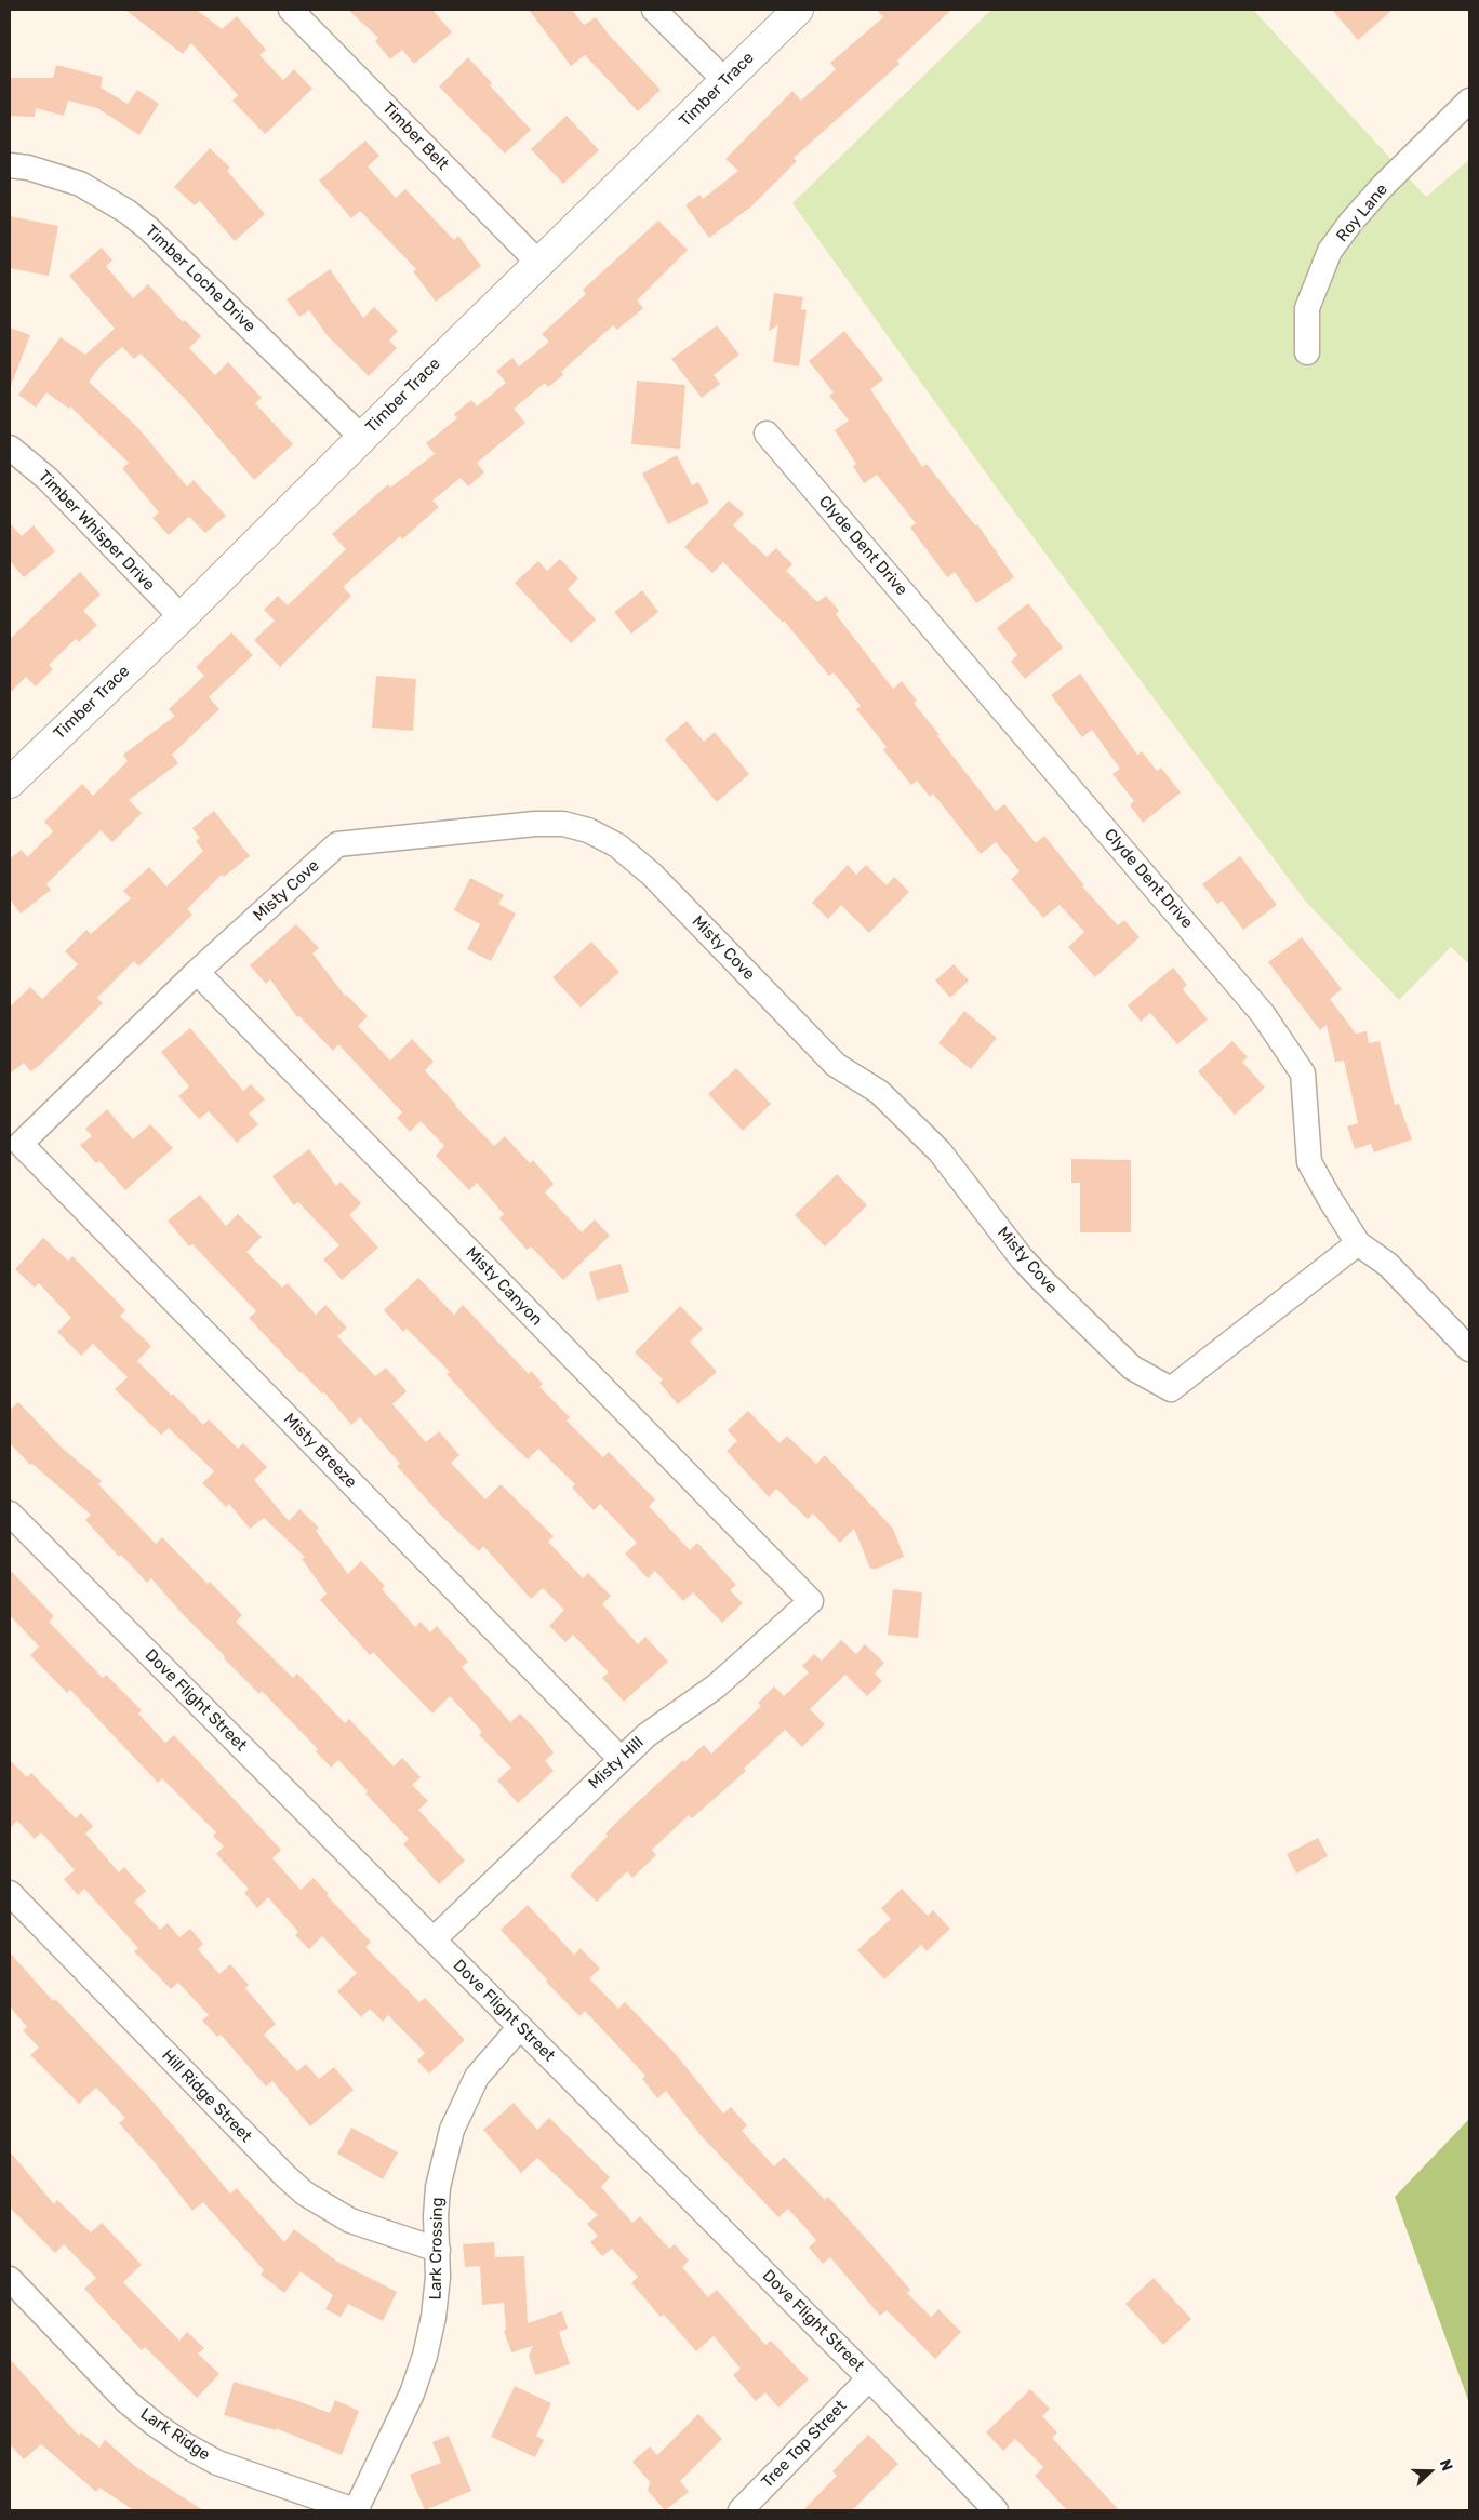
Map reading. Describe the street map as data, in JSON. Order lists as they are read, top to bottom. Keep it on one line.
{"streets":{"street":["Timber Trace","Timber Belt","Roy Lane","Timber Loche Drive","Timber Whisper Drive","Clyde Dent Drive","Misty Cove","Misty Canyon","Misty Breeze","Dove Flight Street","Misty Hill","Hill Ridge Street","Lark Crossing","Lark Ridge","Tree Top Street"]},"crossings":[["Timber Trace","Timber Belt"],["Timber Trace","Timber Loche Drive"],["Timber Trace","Timber Whisper Drive"],["Clyde Dent Drive","Misty Cove"],["Misty Cove","Misty Canyon"],["Misty Cove","Misty Breeze"],["Misty Canyon","Misty Hill"],["Misty Breeze","Misty Hill"],["Dove Flight Street","Misty Hill"],["Dove Flight Street","Lark Crossing"],["Dove Flight Street","Tree Top Street"],["Hill Ridge Street","Lark Crossing"],["Lark Crossing","Lark Ridge"]],"north":"right"}
